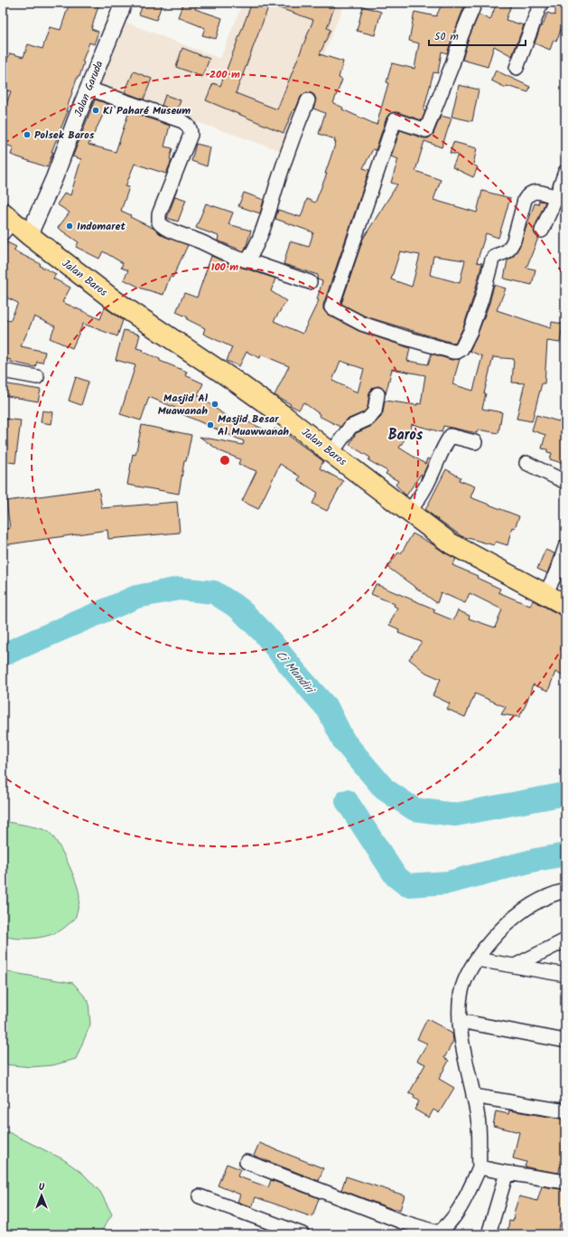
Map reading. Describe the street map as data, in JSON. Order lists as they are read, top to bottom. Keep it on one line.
{"streets":{"main road":["Jalan Baros"],"street":["Jalan Garuda"]},"crossings":[["Jalan Garuda","Jalan Baros"]],"districts":["Baros"],"water":["Ci Mandiri"],"places":["Ki Paharé Museum","Polsek Baros","Indomaret","Masjid Al Muawanah","Masjid Besar Al Muawwanah"],"scale_bar":"50 m","north":"top","rings":["200 m","100 m"]}
